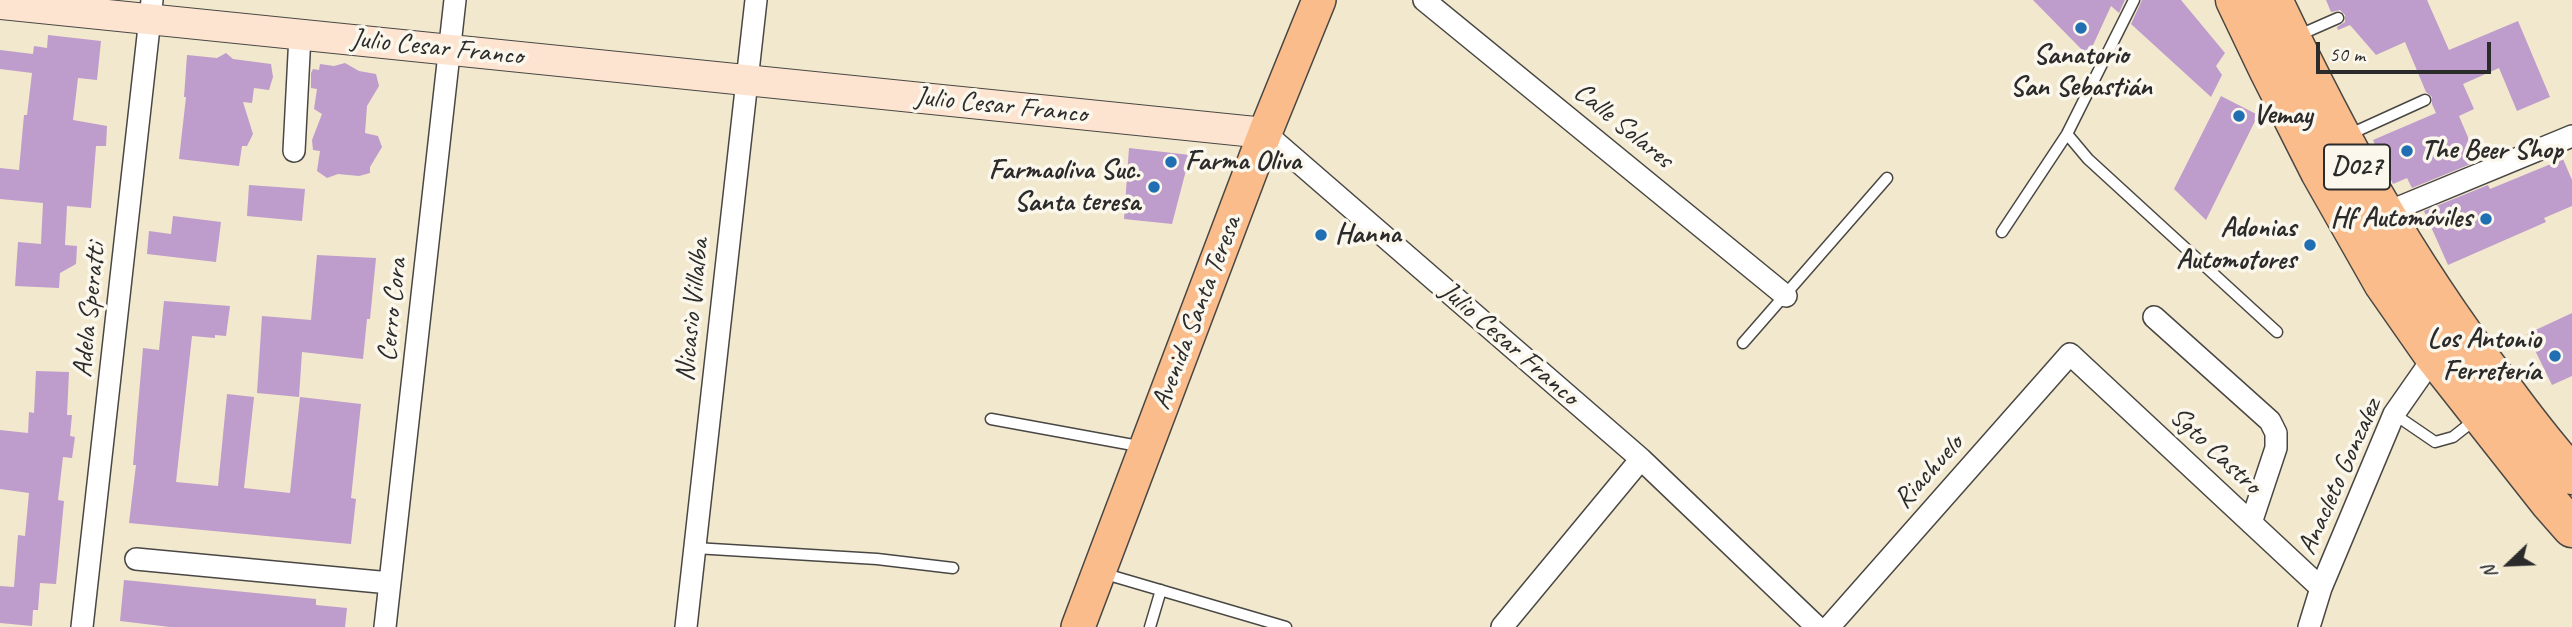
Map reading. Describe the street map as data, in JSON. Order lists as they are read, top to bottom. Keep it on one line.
{"streets":{"highway":["D027"],"main road":["Avenida Santa Teresa"],"street":["Julio Cesar Franco","Calle Solares","Adela Speratti","Cerro Cora","Nicasio Villalba","Sgto Castro","Riachuelo","Anacleto Gonzalez"]},"crossings":[["Julio Cesar Franco","Adela Speratti"],["Julio Cesar Franco","Cerro Cora"],["Julio Cesar Franco","Nicasio Villalba"],["Julio Cesar Franco","Avenida Santa Teresa"],["D027","Anacleto Gonzalez"],["Sgto Castro","Riachuelo"],["Sgto Castro","Anacleto Gonzalez"]],"places":["Sanatorio San Sebastián","Vemay","The Beer Shop","Farma Oliva","Farmaoliva Suc. Santa teresa","Hf Automóviles","Hanna","Adonias Automotores","Los Antonio Ferretería"],"scale_bar":"50 m","north":"bottom left"}
